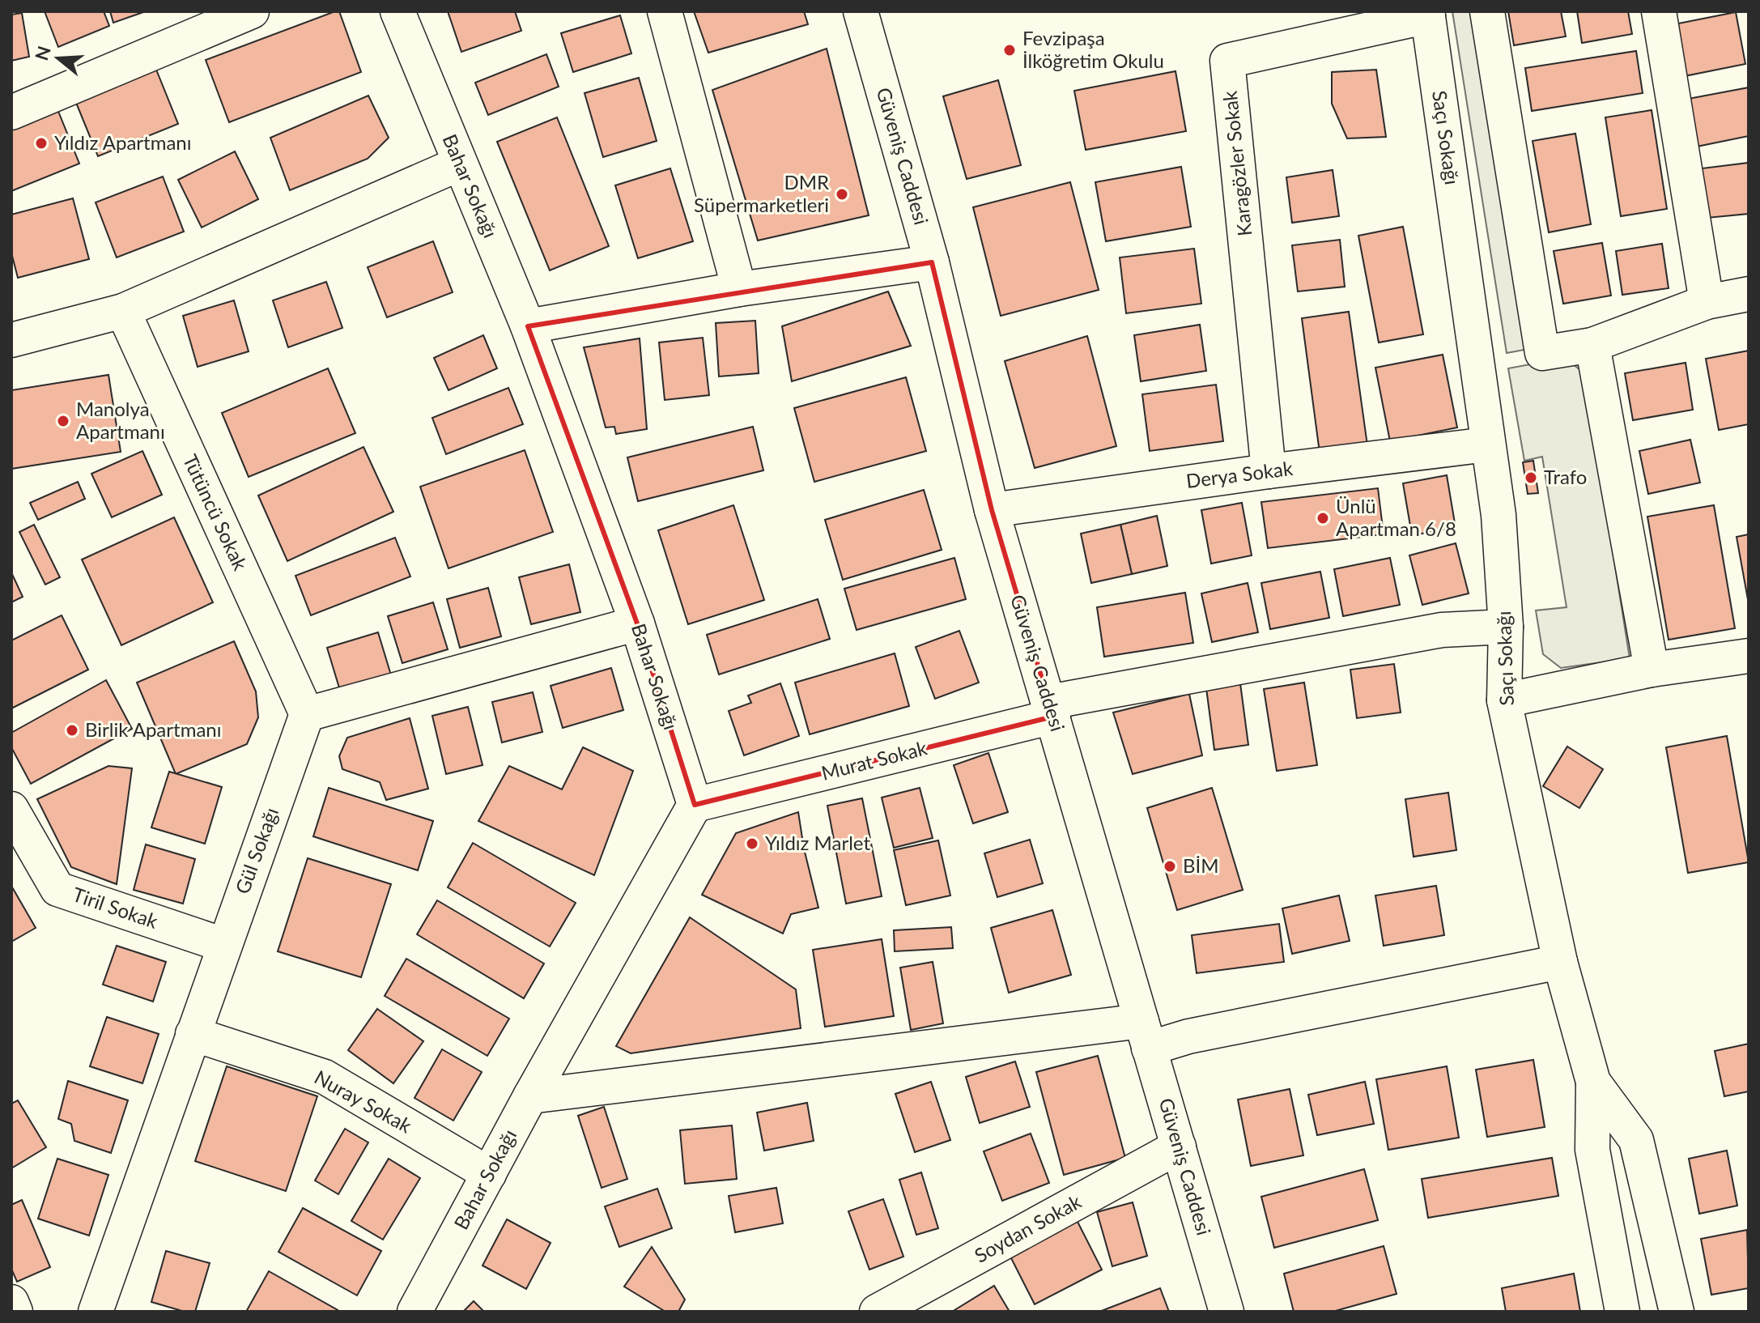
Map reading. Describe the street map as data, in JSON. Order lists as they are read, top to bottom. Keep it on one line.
{"streets":{"street":["Saçı Sokağı","Güveniş Caddesi","Karagözler Sokak","Bahar Sokağı","Derya Sokak","Tütüncü Sokak","Murat Sokak","Gül Sokağı","Tiril Sokak","Nuray Sokak","Soydan Sokak"]},"crossings":[["Saçı Sokağı","Karagözler Sokak"],["Saçı Sokağı","Derya Sokak"],["Saçı Sokağı","Murat Sokak"],["Güveniş Caddesi","Derya Sokak"],["Güveniş Caddesi","Murat Sokak"],["Güveniş Caddesi","Soydan Sokak"],["Karagözler Sokak","Derya Sokak"],["Bahar Sokağı","Murat Sokak"],["Bahar Sokağı","Nuray Sokak"],["Tütüncü Sokak","Gül Sokağı"],["Gül Sokağı","Tiril Sokak"],["Gül Sokağı","Nuray Sokak"]],"places":["Fevzipaşa İlköğretim Okulu","Yıldız Apartmanı","DMR Süpermarketleri","Manolya Apartmanı","Trafo","Ünlü Apartman 6/8","Birlik Apartmanı","Yıldız Marlet","BİM"],"north":"left"}
